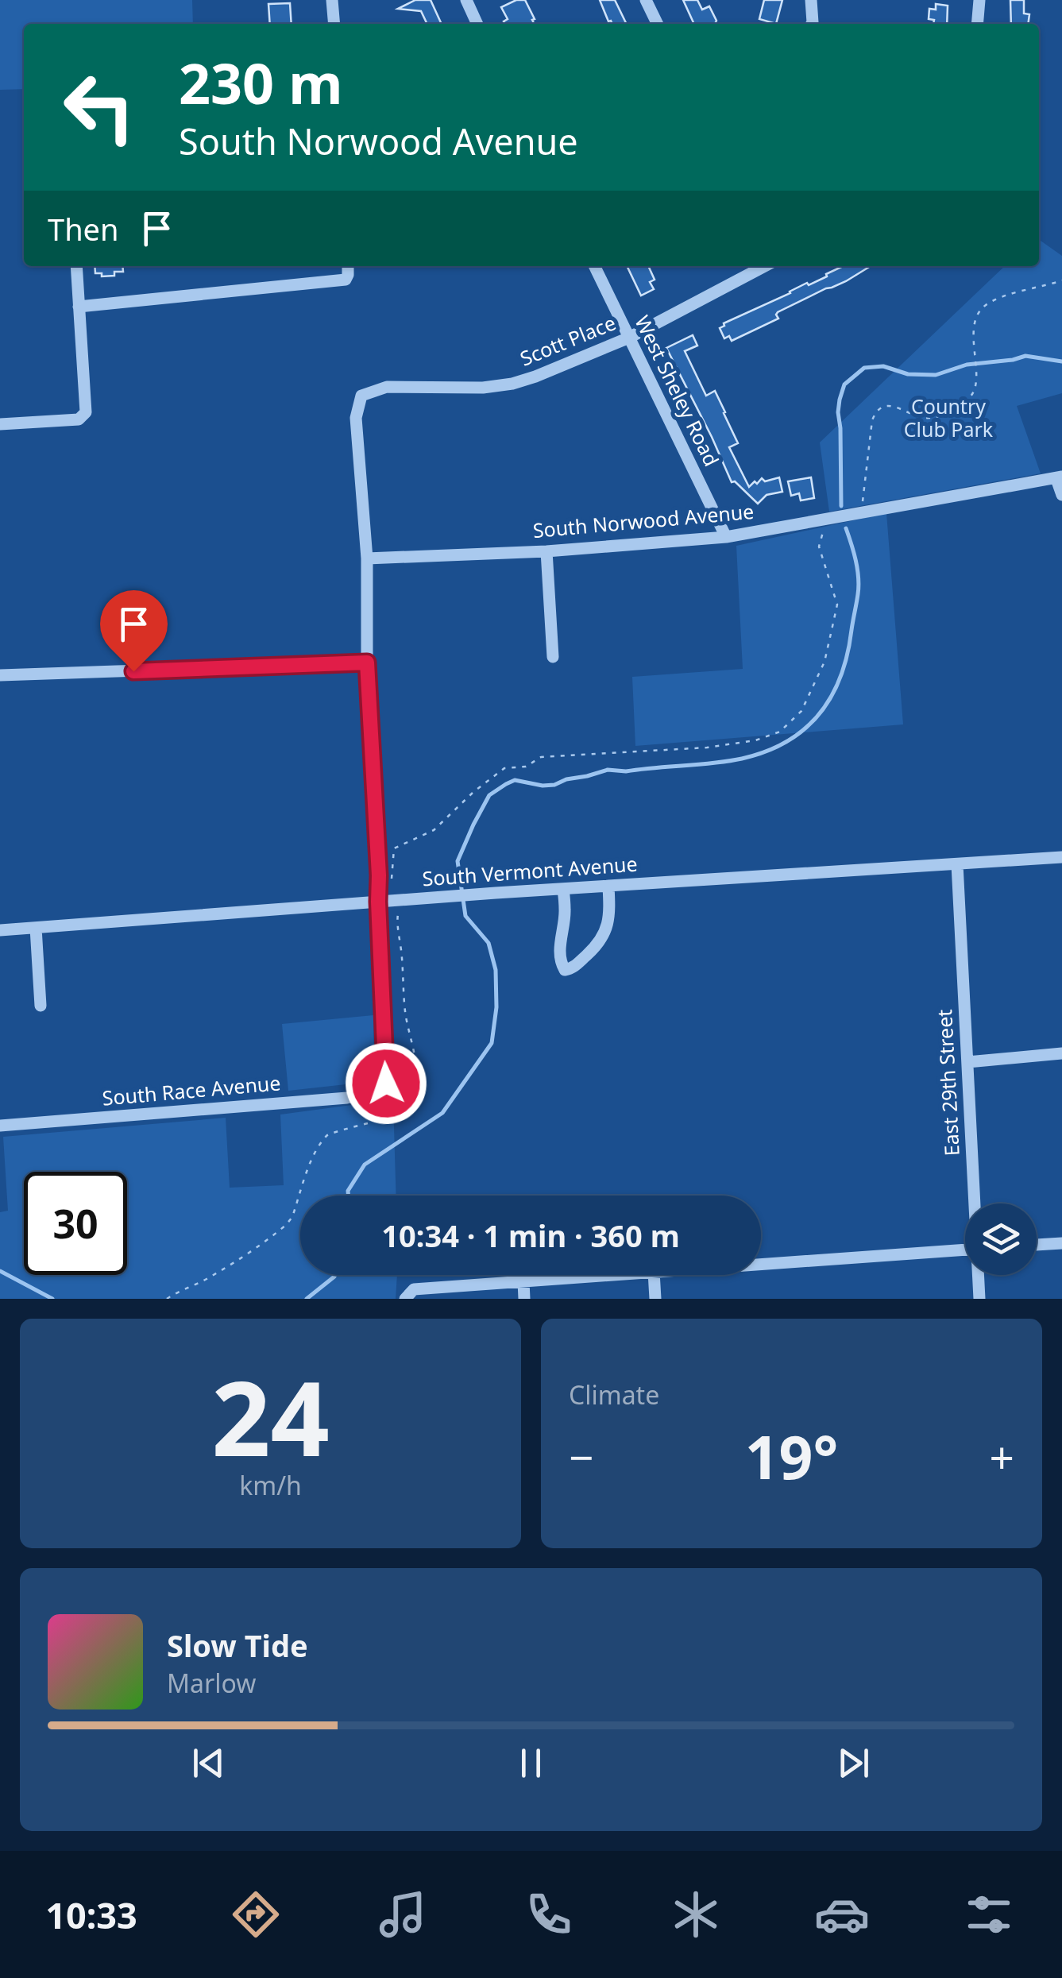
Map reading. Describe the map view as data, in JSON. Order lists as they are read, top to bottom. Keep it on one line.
{"streets":{"street":["Scott Place","West Sheley Road","South Norwood Avenue","South Vermont Avenue","East 29th Street","South Race Avenue"]},"crossings":[["Scott Place","West Sheley Road"],["Scott Place","South Norwood Avenue"],["West Sheley Road","South Norwood Avenue"],["South Vermont Avenue","East 29th Street"],["South Vermont Avenue","South Race Avenue"]],"parks":["Country Club Park"],"page":{"turn":["230 m","South Norwood Avenue"],"then":"Then","limit":"30","trip":"10:34 · 1 min · 360 m","tile":[["24","km/h"],"Climate"],"heat":["−","19°","+"],"song":["Slow Tide","Marlow"],"tabs":"10:33"}}
